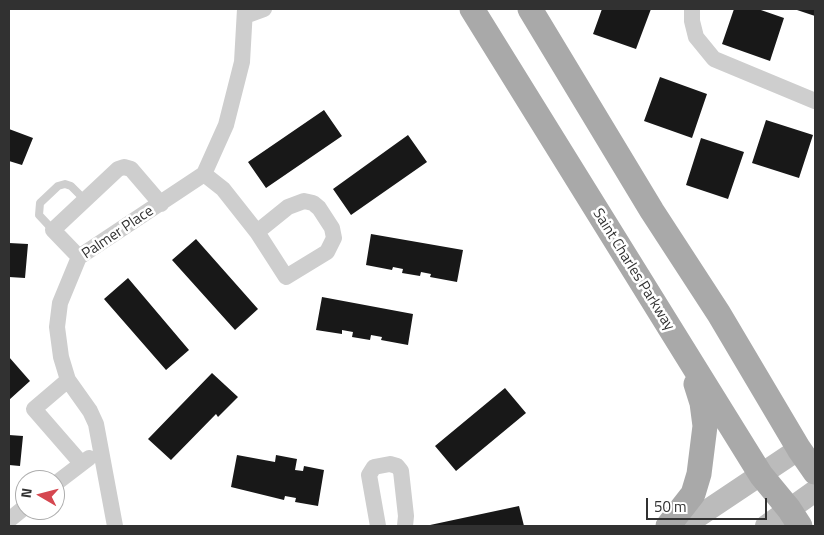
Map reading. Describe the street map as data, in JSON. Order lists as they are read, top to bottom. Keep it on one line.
{"streets":{"main road":["Saint Charles Parkway"],"street":["Palmer Place"]},"scale_bar":"50 m","north":"left"}
